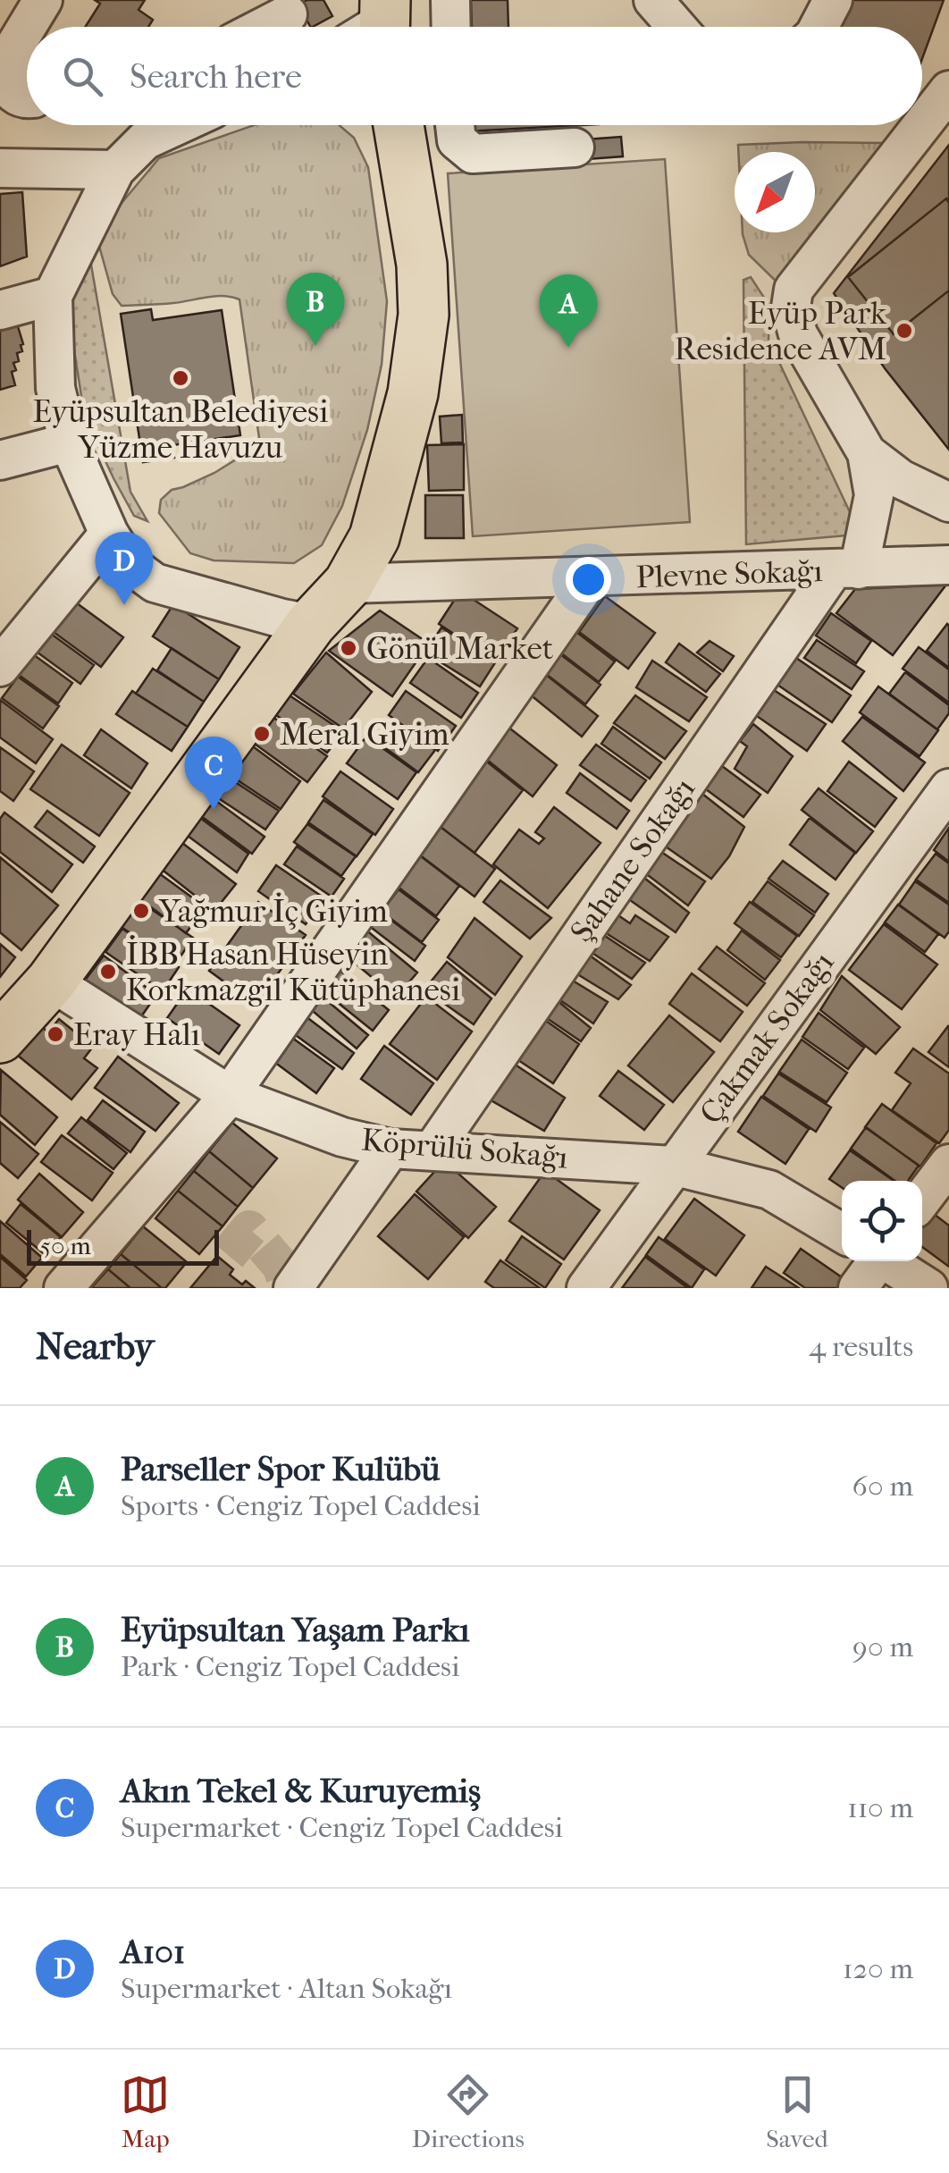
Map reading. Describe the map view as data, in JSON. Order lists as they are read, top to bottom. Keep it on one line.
{"streets":{"street":["Plevne Sokağı","Şahane Sokağı","Çakmak Sokağı","Köprülü Sokağı"]},"crossings":[["Plevne Sokağı","Şahane Sokağı"],["Şahane Sokağı","Köprülü Sokağı"],["Çakmak Sokağı","Köprülü Sokağı"]],"places":["Eyüp Park Residence AVM","Eyüpsultan Belediyesi Yüzme Havuzu","Gönül Market","Meral Giyim","Yağmur İç Giyim","İBB Hasan Hüseyin Korkmazgil Kütüphanesi","Eray Halı"],"scale_bar":"50 m","north":"bottom left","page":{"search":"Search here","pins":["B","A","D","C"],"scale":"50 m","heading":["Nearby","4 results"],"list":[{"mark":"A","name":"Parseller Spor Kulübü","note":"Sports · Cengiz Topel Caddesi","value":"60 m"},{"mark":"B","name":"Eyüpsultan Yaşam Parkı","note":"Park · Cengiz Topel Caddesi","value":"90 m"},{"mark":"C","name":"Akın Tekel & Kuruyemiş","note":"Supermarket · Cengiz Topel Caddesi","value":"110 m"},{"mark":"D","name":"A101","note":"Supermarket · Altan Sokağı","value":"120 m"}],"nav":["Map","Directions","Saved"]}}
